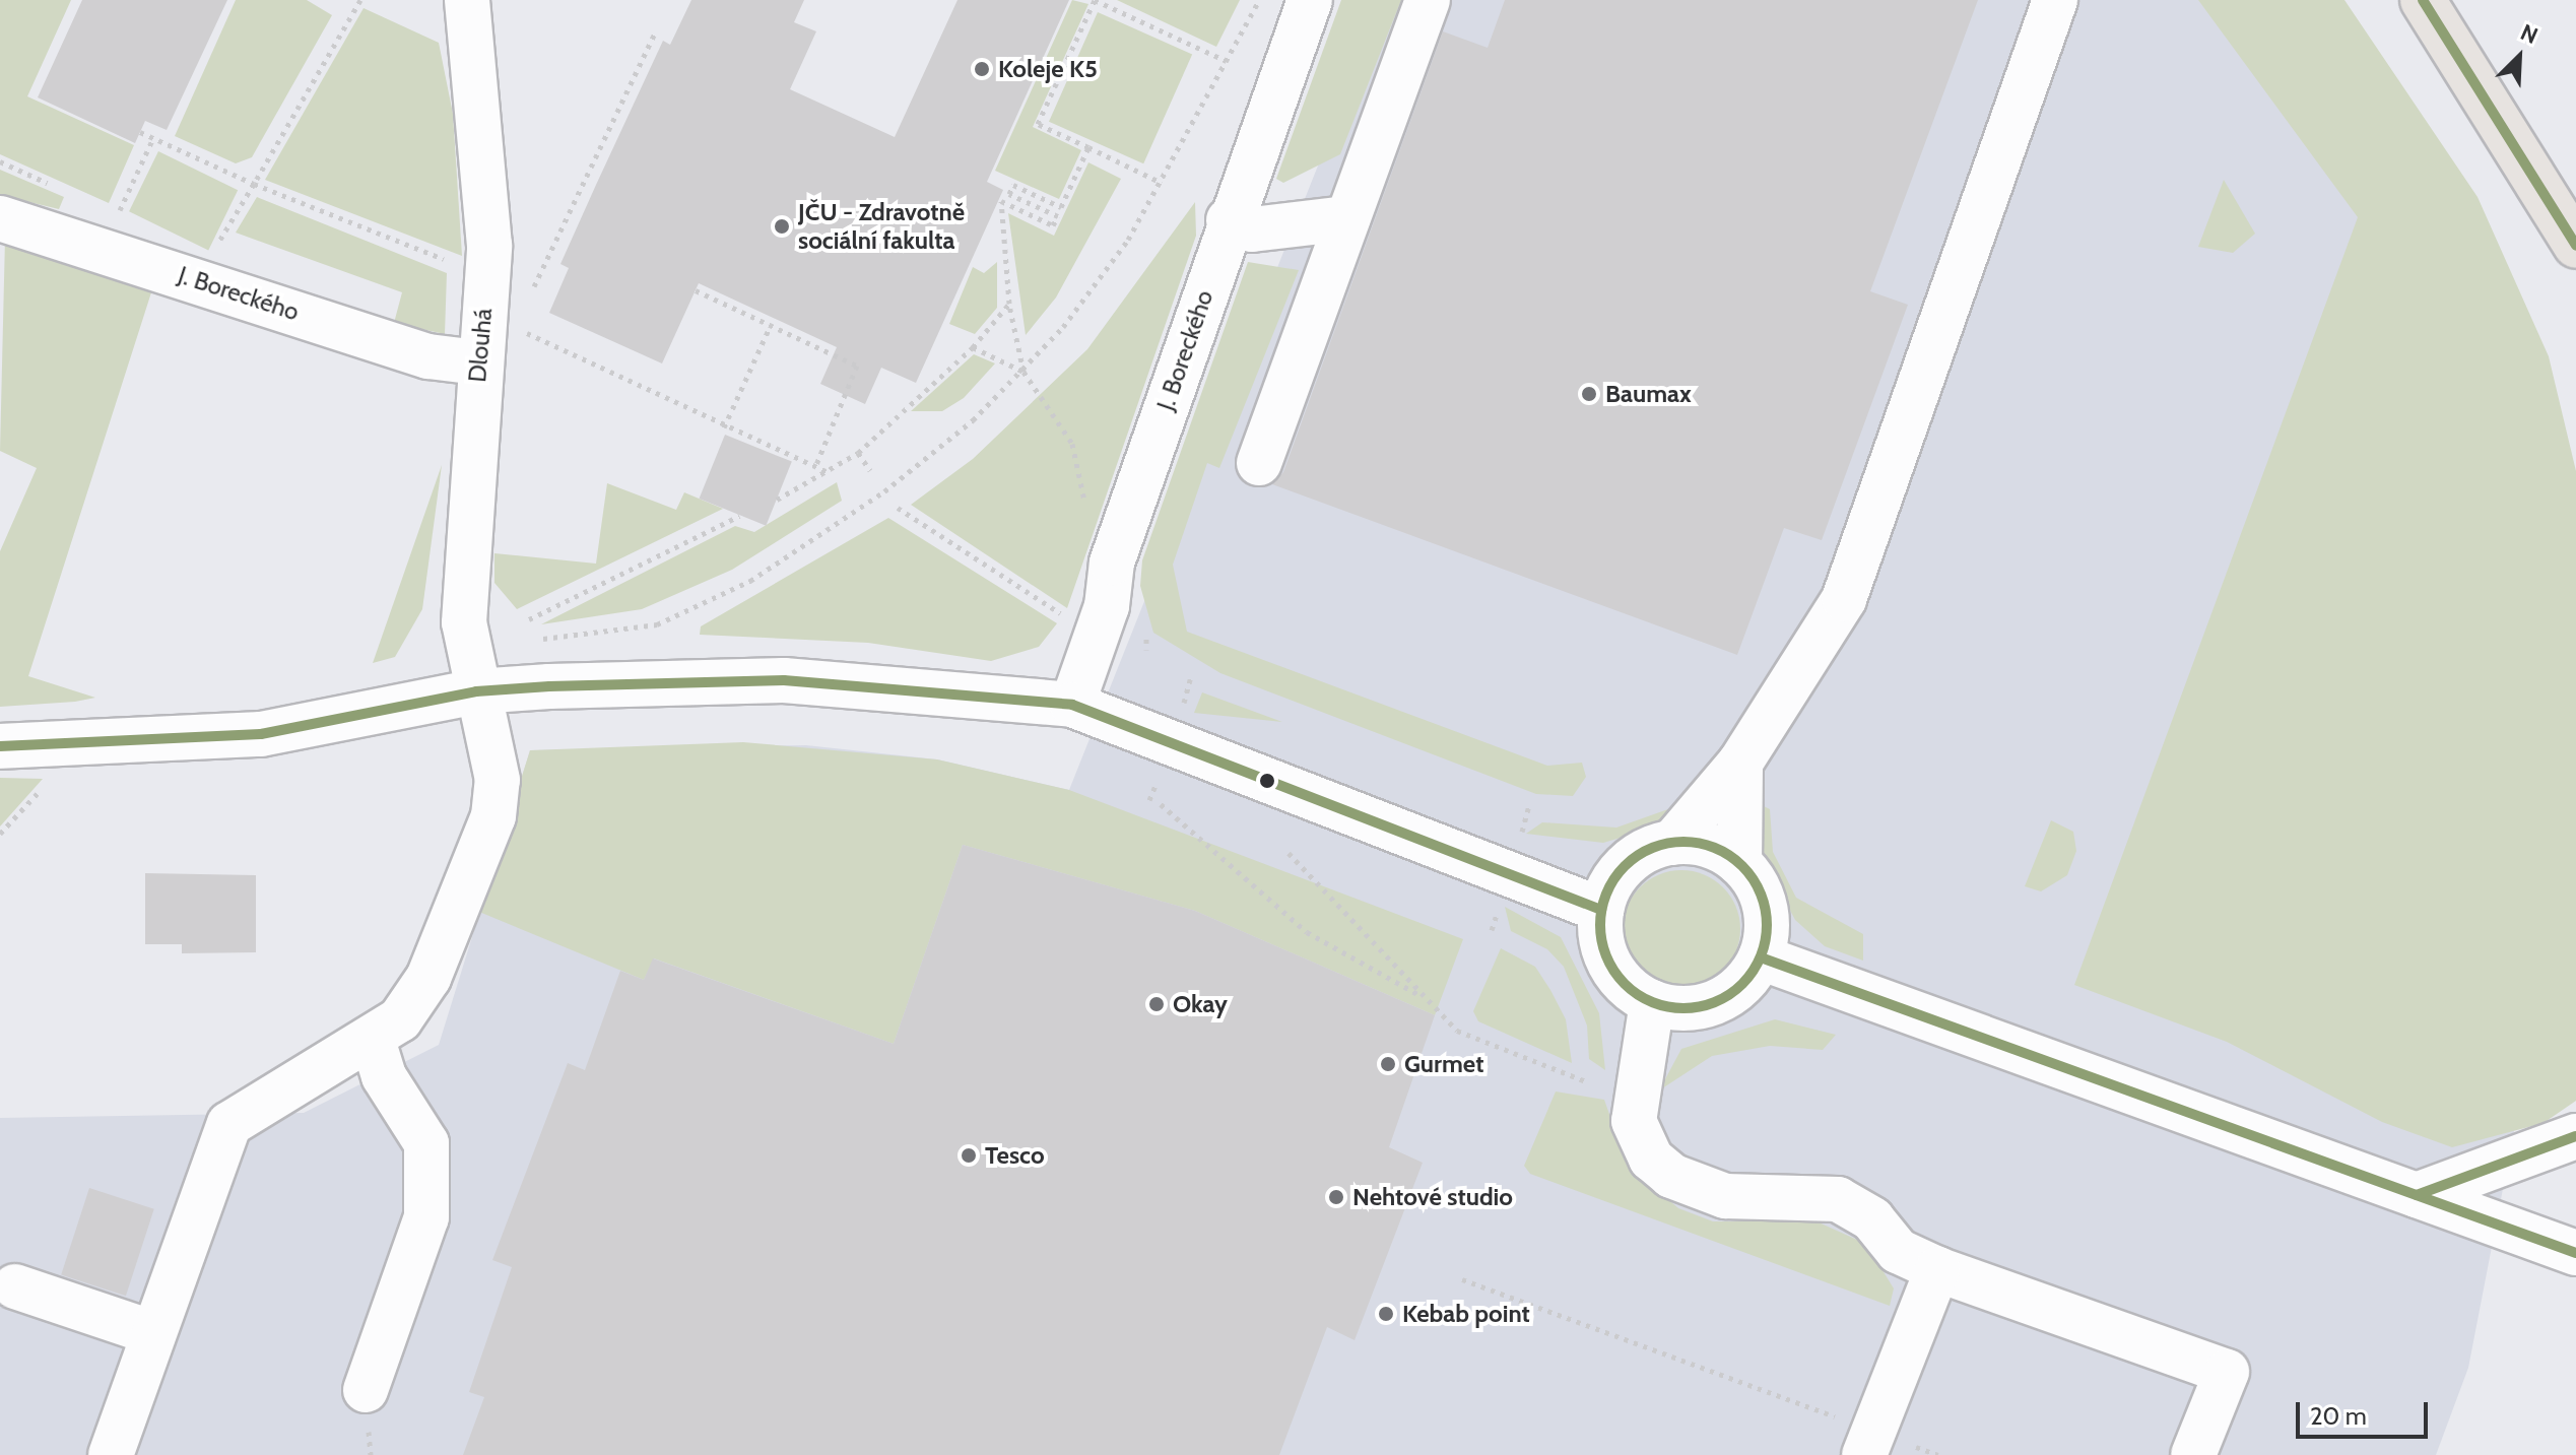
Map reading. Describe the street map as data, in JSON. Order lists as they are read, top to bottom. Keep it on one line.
{"streets":{"street":["J. Boreckého","Dlouhá"]},"crossings":[["J. Boreckého","Dlouhá"]],"places":["Koleje K5","JČU - Zdravotně sociální fakulta","Baumax","Okay","Gurmet","Tesco","Nehtové studio","Kebab point"],"scale_bar":"20 m","north":"top right"}
